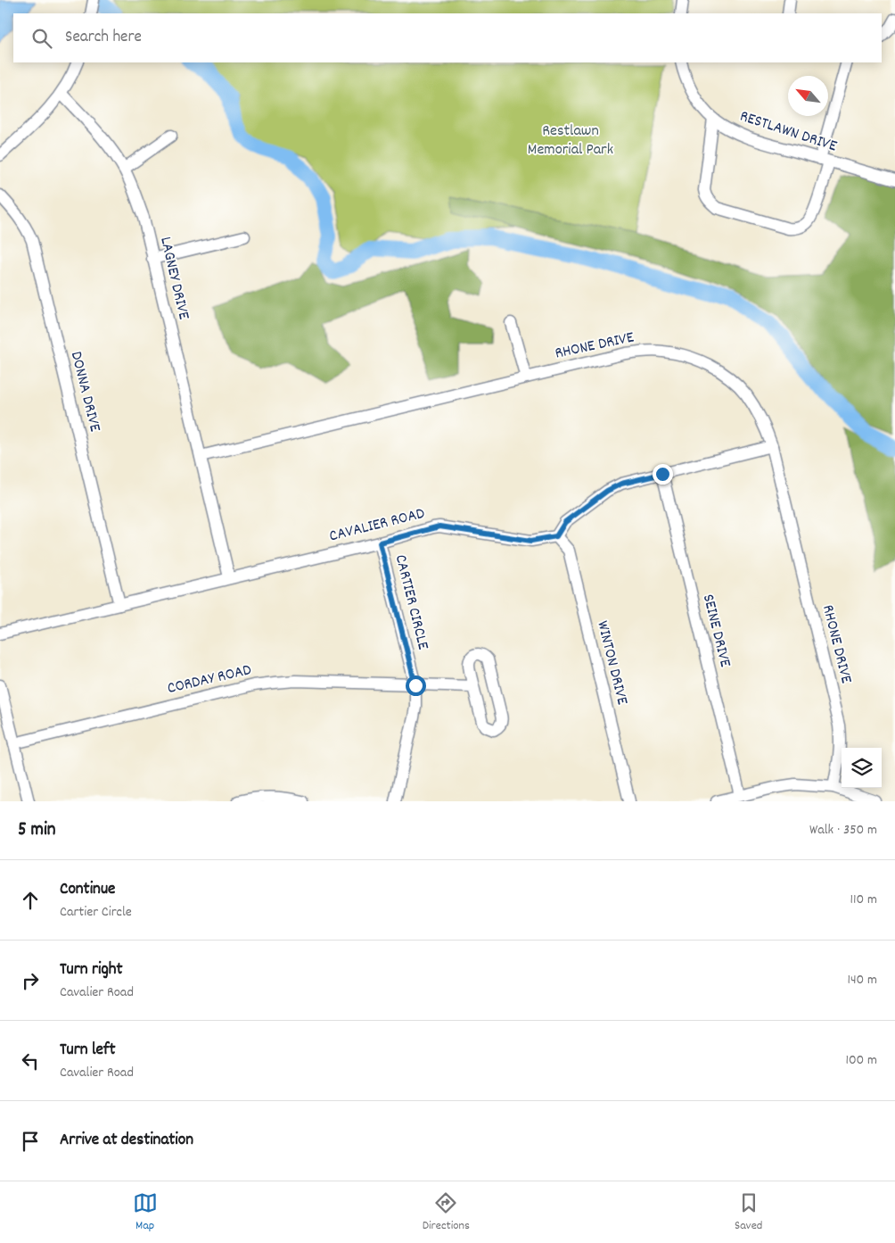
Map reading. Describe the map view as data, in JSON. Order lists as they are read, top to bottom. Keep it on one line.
{"streets":{"street":["RESTLAWN DRIVE","LAGNEY DRIVE","RHONE DRIVE","DONNA DRIVE","CAVALIER ROAD","CARTIER CIRCLE","SEINE DRIVE","WINTON DRIVE","CORDAY ROAD"]},"crossings":[["LAGNEY DRIVE","RHONE DRIVE"],["LAGNEY DRIVE","CAVALIER ROAD"],["DONNA DRIVE","CAVALIER ROAD"],["CAVALIER ROAD","CARTIER CIRCLE"],["CAVALIER ROAD","WINTON DRIVE"],["CARTIER CIRCLE","CORDAY ROAD"]],"parks":["Restlawn Memorial Park"],"north":"top left","page":{"search":"Search here","heading":["5 min","Walk · 350 m"],"list":[["Continue","Cartier Circle","110 m"],["Turn right","Cavalier Road","140 m"],["Turn left","Cavalier Road","100 m"],"Arrive at destination"],"nav":["Map","Directions","Saved"]}}
